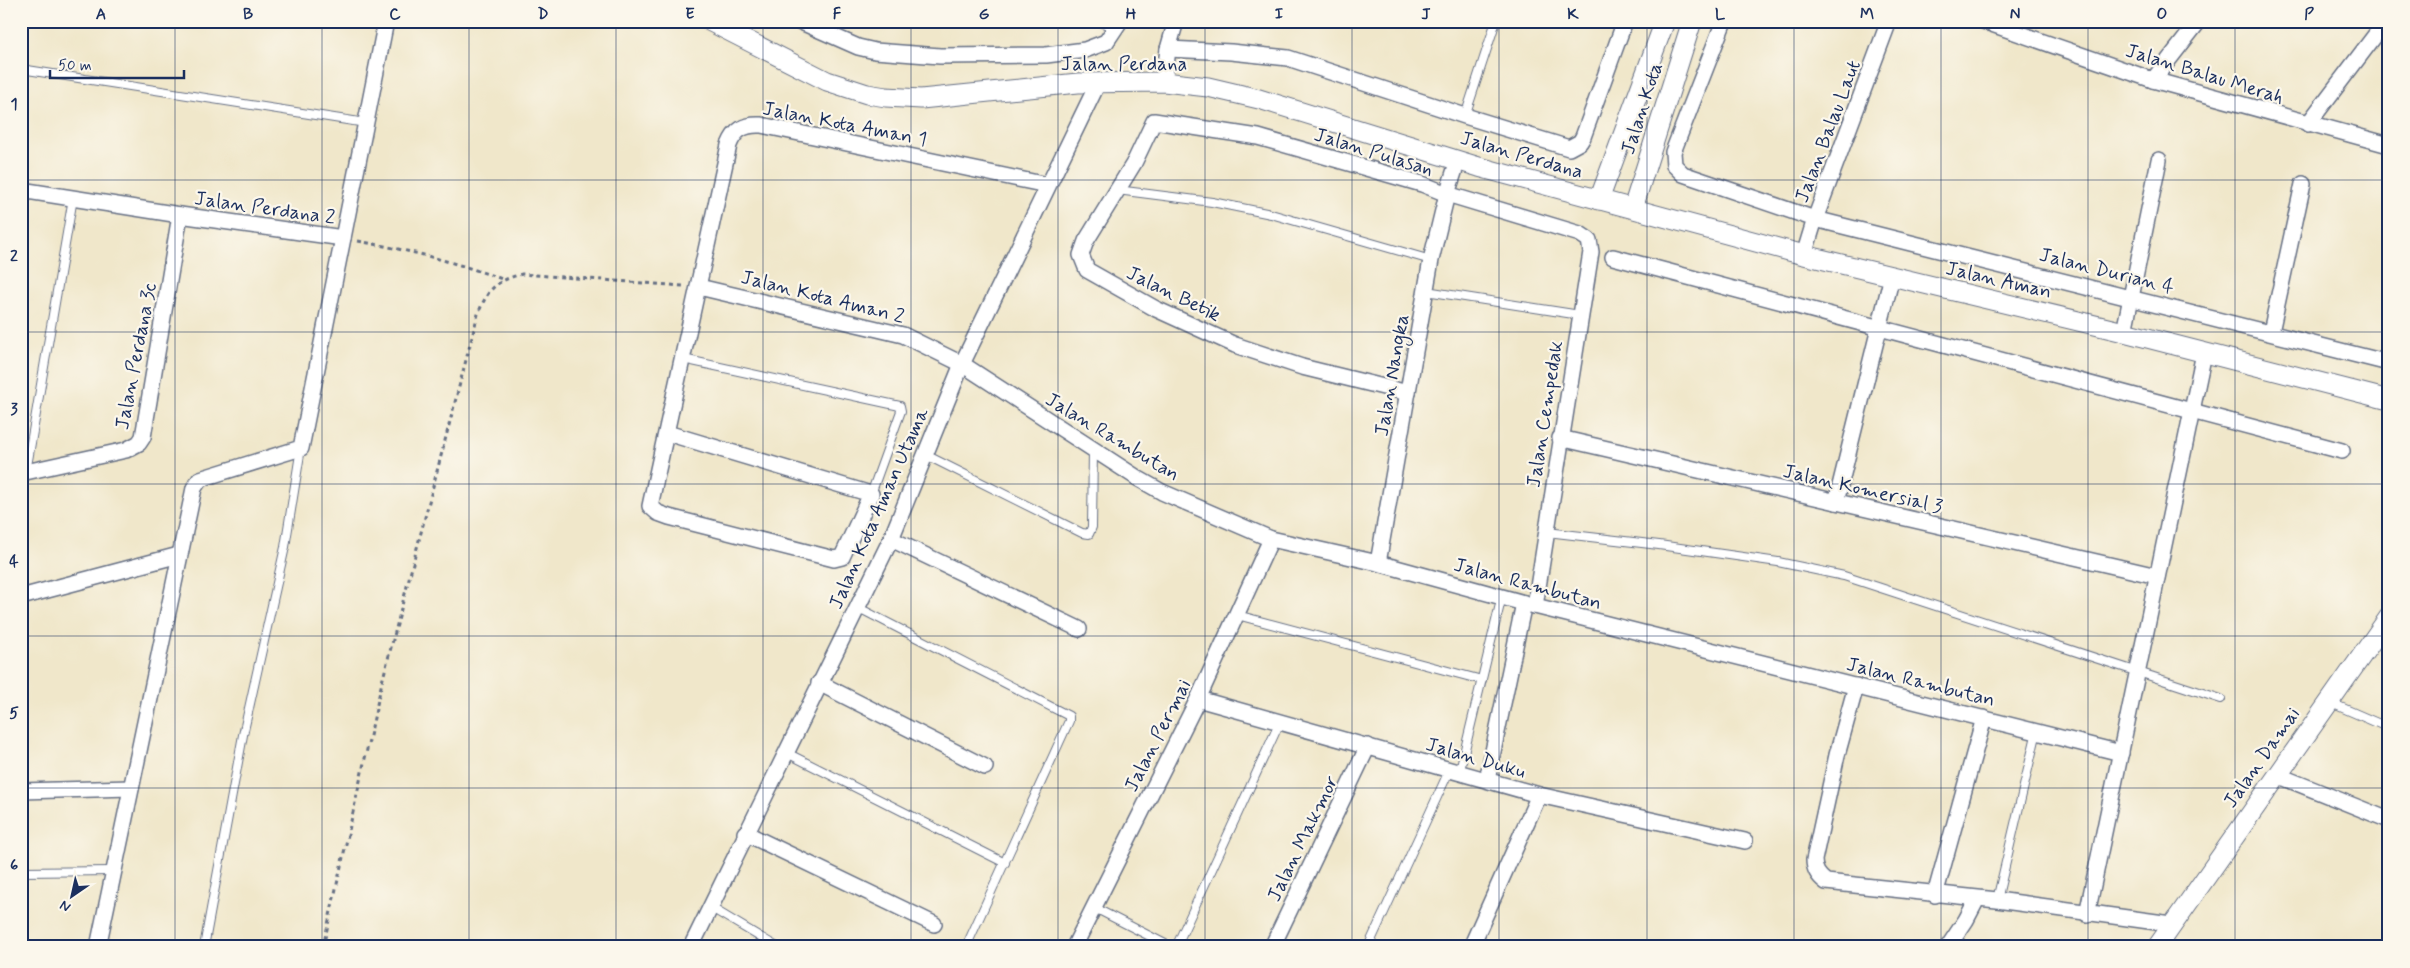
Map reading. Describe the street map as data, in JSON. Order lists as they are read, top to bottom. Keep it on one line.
{"streets":{"street":["Jalan Perdana","Jalan Balau Merah","Jalan Kota","Jalan Kota Aman 1","Jalan Balau Laut","Jalan Pulasan","Jalan Perdana 2","Jalan Durian 4","Jalan Aman","Jalan Betik","Jalan Kota Aman 2","Jalan Perdana 3c","Jalan Nangka","Jalan Cempedak","Jalan Rambutan","Jalan Komersial 3","Jalan Kota Aman Utama","Jalan Permai","Jalan Duku","Jalan Damai","Jalan Makmor"]},"crossings":[["Jalan Perdana","Jalan Kota"],["Jalan Perdana","Jalan Aman"],["Jalan Perdana","Jalan Nangka"],["Jalan Perdana","Jalan Kota Aman Utama"],["Jalan Kota","Jalan Aman"],["Jalan Kota Aman 1","Jalan Kota Aman 2"],["Jalan Kota Aman 1","Jalan Kota Aman Utama"],["Jalan Balau Laut","Jalan Durian 4"],["Jalan Balau Laut","Jalan Aman"],["Jalan Pulasan","Jalan Betik"],["Jalan Pulasan","Jalan Nangka"],["Jalan Pulasan","Jalan Cempedak"],["Jalan Perdana 2","Jalan Perdana 3c"],["Jalan Betik","Jalan Nangka"],["Jalan Kota Aman 2","Jalan Rambutan"],["Jalan Kota Aman 2","Jalan Kota Aman Utama"],["Jalan Nangka","Jalan Rambutan"],["Jalan Cempedak","Jalan Rambutan"],["Jalan Cempedak","Jalan Komersial 3"],["Jalan Cempedak","Jalan Duku"],["Jalan Rambutan","Jalan Kota Aman Utama"],["Jalan Rambutan","Jalan Permai"],["Jalan Permai","Jalan Duku"],["Jalan Duku","Jalan Makmor"]],"scale_bar":"50 m","north":"bottom left","grid":{"columns":["A","B","C","D","E","F","G","H","I","J","K","L","M","N","O","P"],"rows":["1","2","3","4","5","6"]}}
